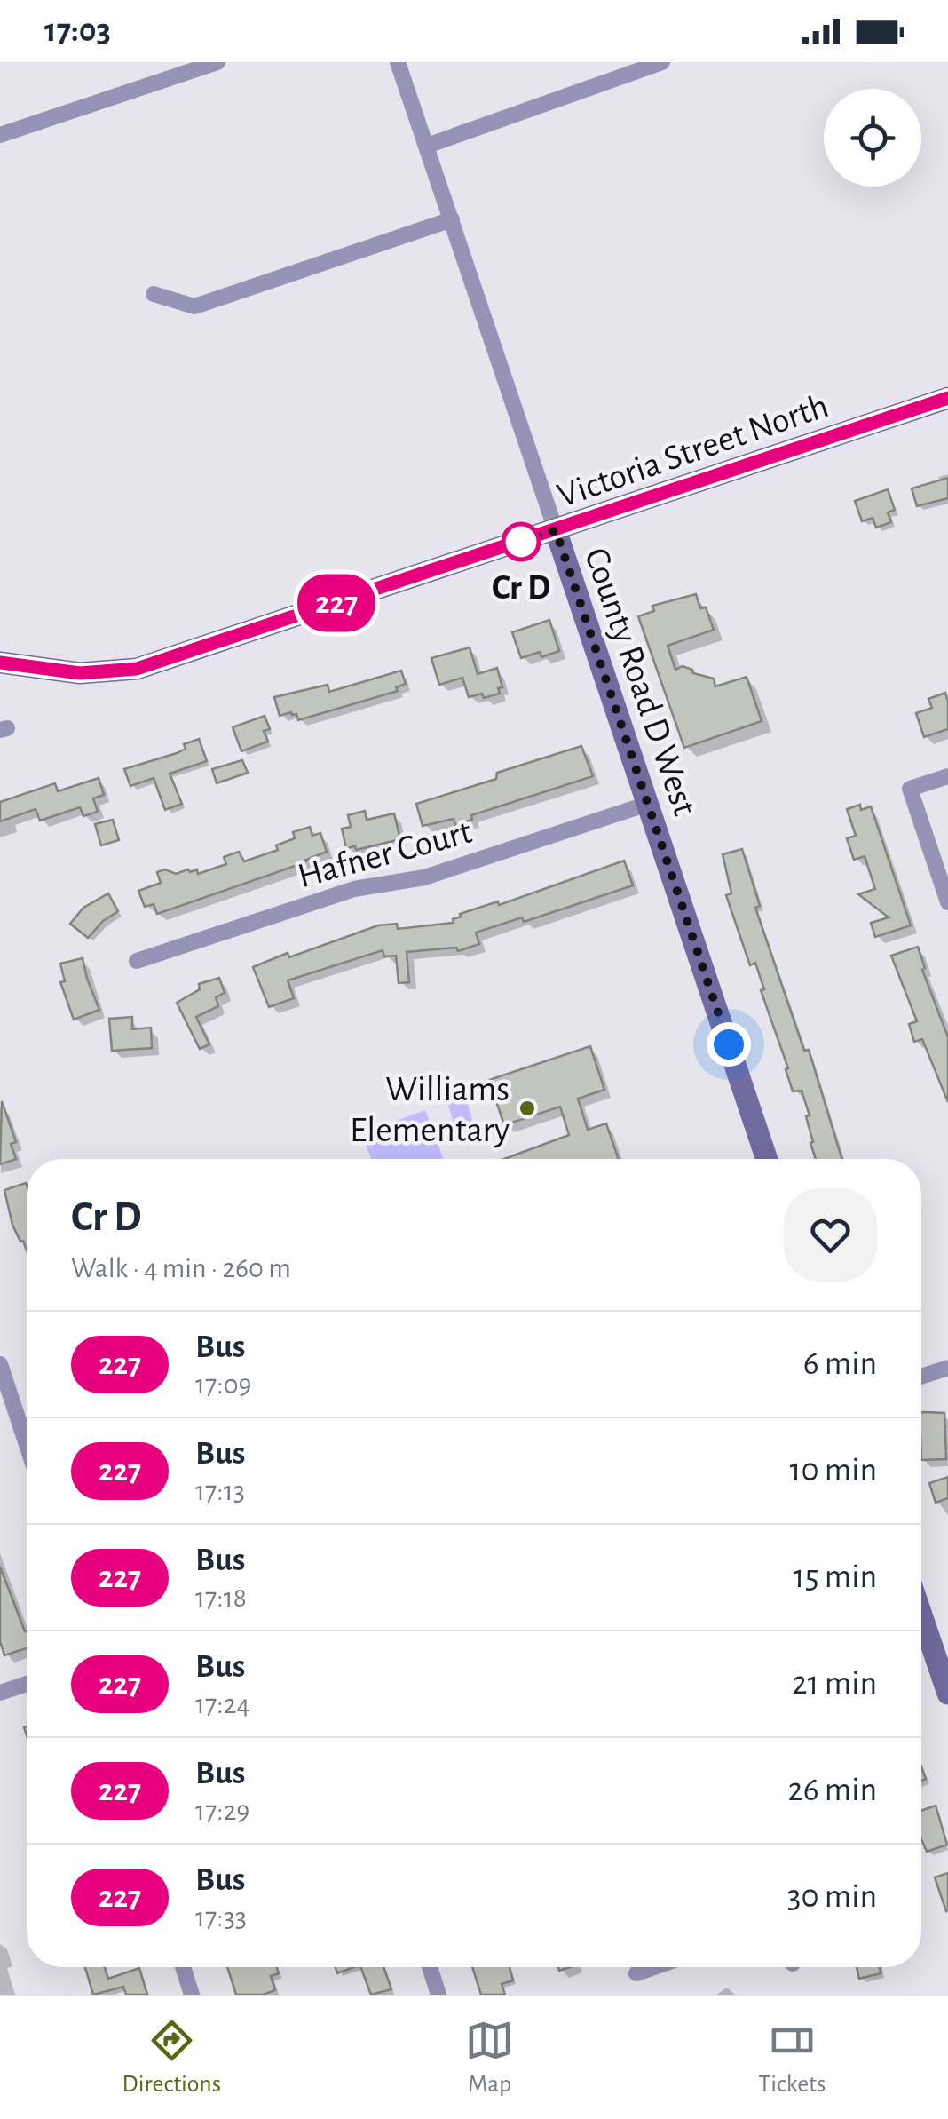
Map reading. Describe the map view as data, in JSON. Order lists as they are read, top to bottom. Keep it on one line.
{"streets":{"street":["Victoria Street North","County Road D West","Hafner Court"]},"crossings":[["Victoria Street North","County Road D West"],["County Road D West","Hafner Court"]],"places":["Cr D","Williams Elementary"],"lines":["bus line 227"],"page":{"status":"17:03","on_map":"227","heading":["Cr D","Walk · 4 min · 260 m"],"list":[{"mark":"227","name":"Bus","note":"17:09","value":"6 min"},{"mark":"227","name":"Bus","note":"17:13","value":"10 min"},{"mark":"227","name":"Bus","note":"17:18","value":"15 min"},{"mark":"227","name":"Bus","note":"17:24","value":"21 min"},{"mark":"227","name":"Bus","note":"17:29","value":"26 min"},{"mark":"227","name":"Bus","note":"17:33","value":"30 min"}],"tabs":["Directions","Map","Tickets"]}}
